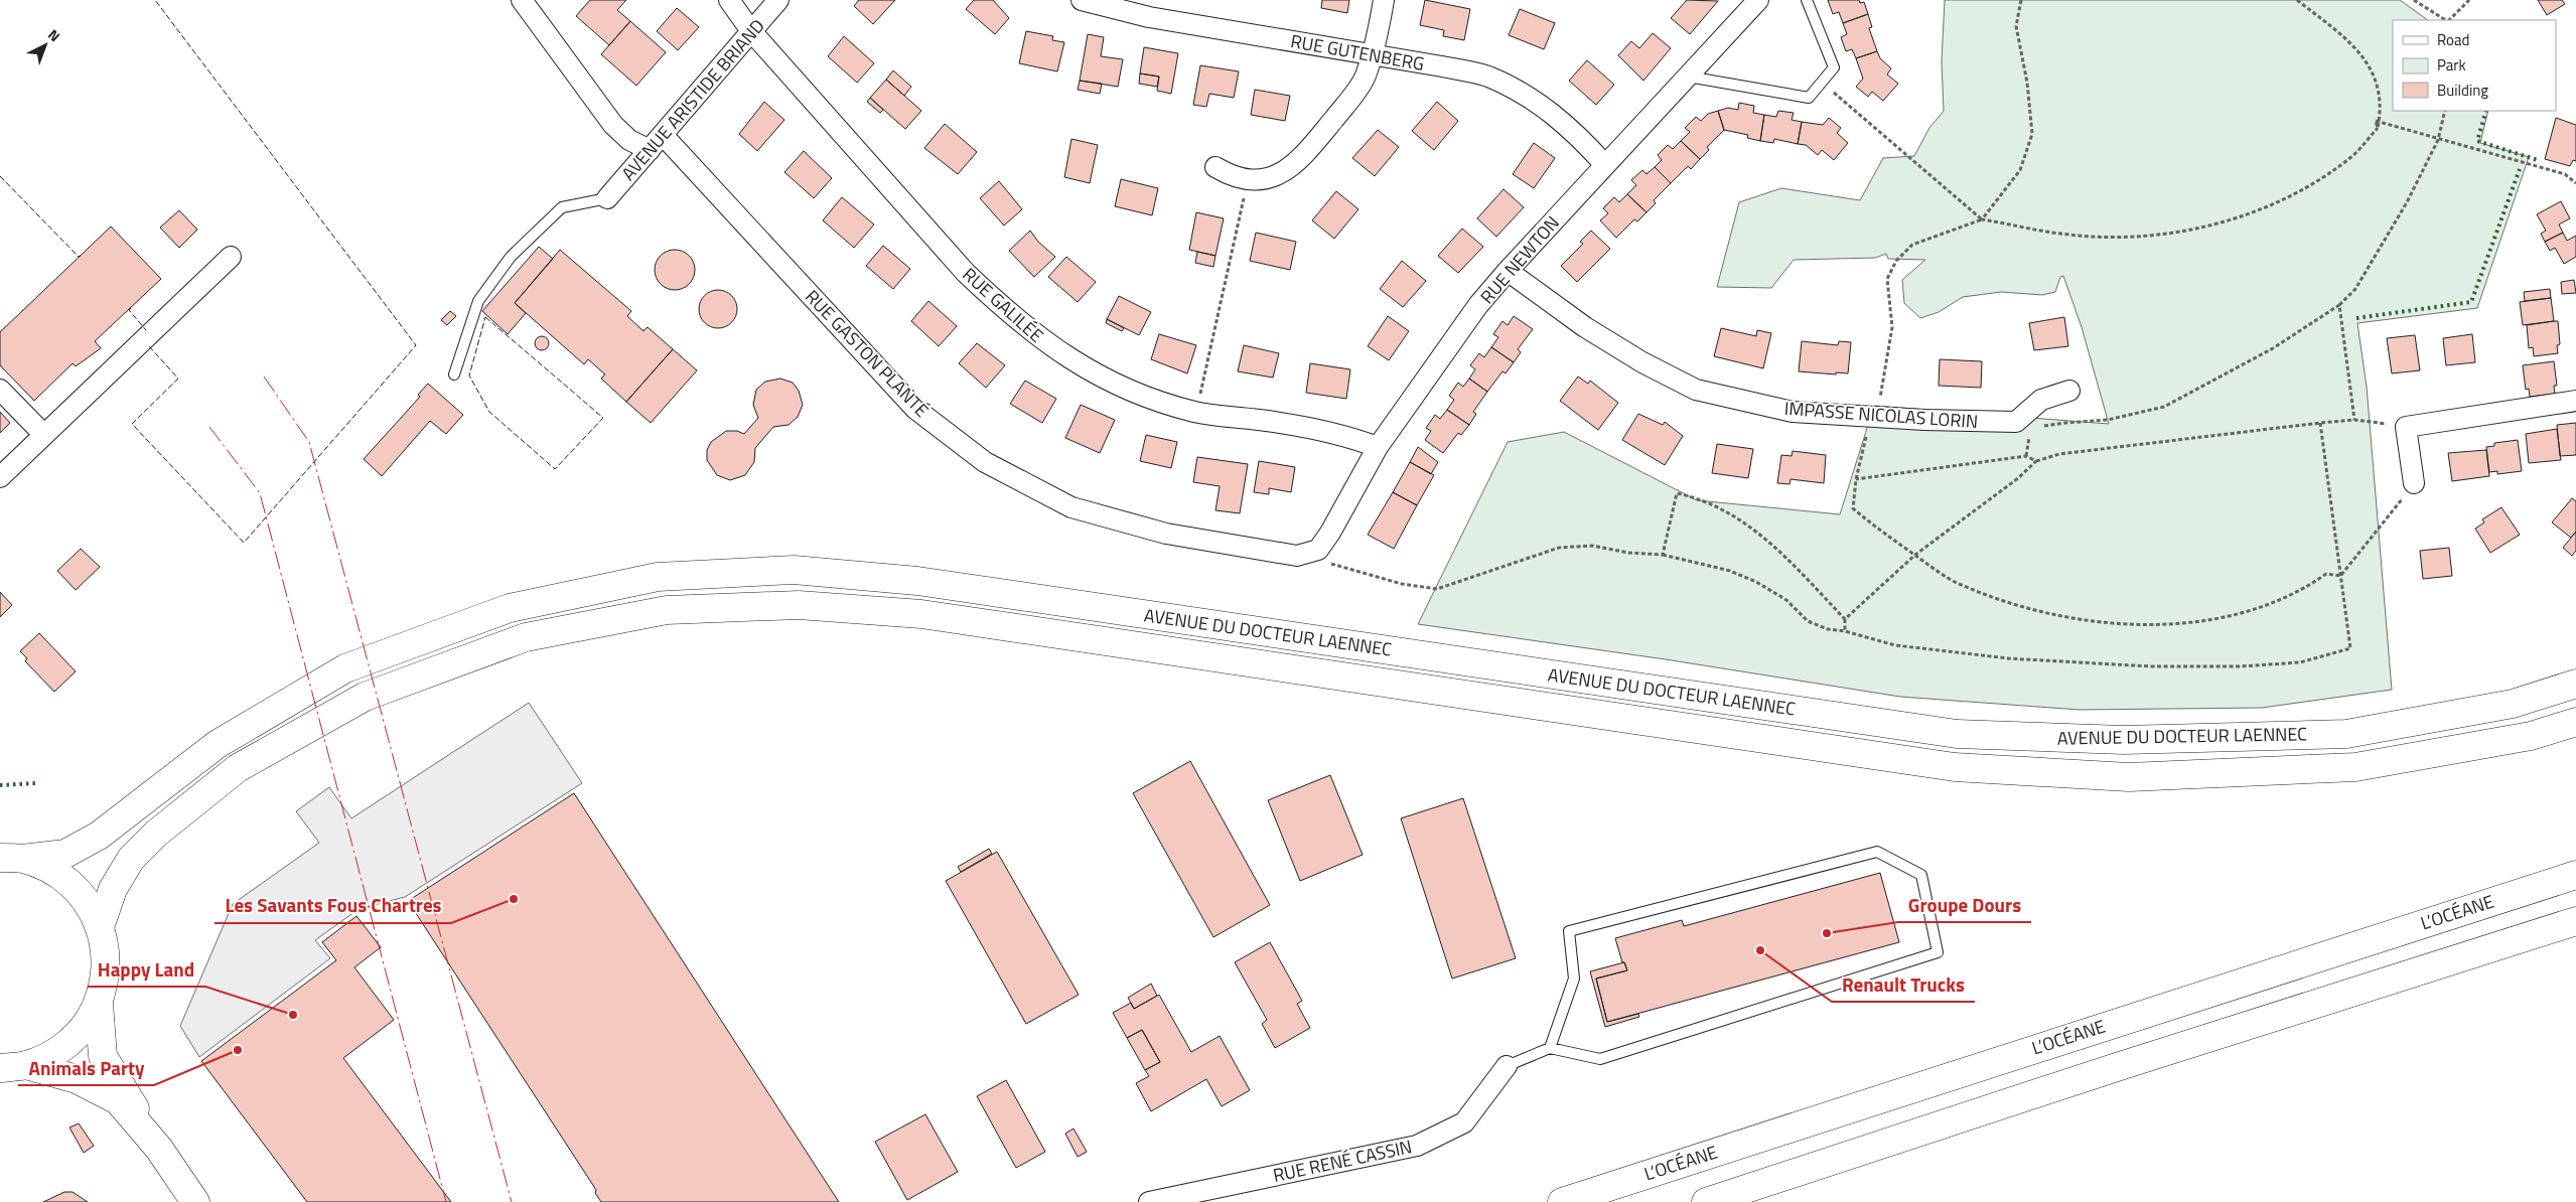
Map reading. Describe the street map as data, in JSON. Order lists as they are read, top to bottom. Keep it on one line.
{"streets":{"main road":["AVENUE DU DOCTEUR LAENNEC","L’OCÉANE"],"street":["RUE GUTENBERG","AVENUE ARISTIDE BRIAND","RUE NEWTON","RUE GALILÉE","RUE GASTON PLANTÉ","IMPASSE NICOLAS LORIN","RUE RENÉ CASSIN"]},"crossings":[["RUE GUTENBERG","RUE NEWTON"],["AVENUE ARISTIDE BRIAND","RUE GALILÉE"],["AVENUE ARISTIDE BRIAND","RUE GASTON PLANTÉ"],["RUE NEWTON","RUE GALILÉE"],["RUE NEWTON","RUE GASTON PLANTÉ"],["RUE NEWTON","IMPASSE NICOLAS LORIN"]],"places":["Les Savants Fous Chartres","Groupe Dours","Renault Trucks","Happy Land","Animals Party"],"legend":["Road","Park","Building"],"north":"top right"}
